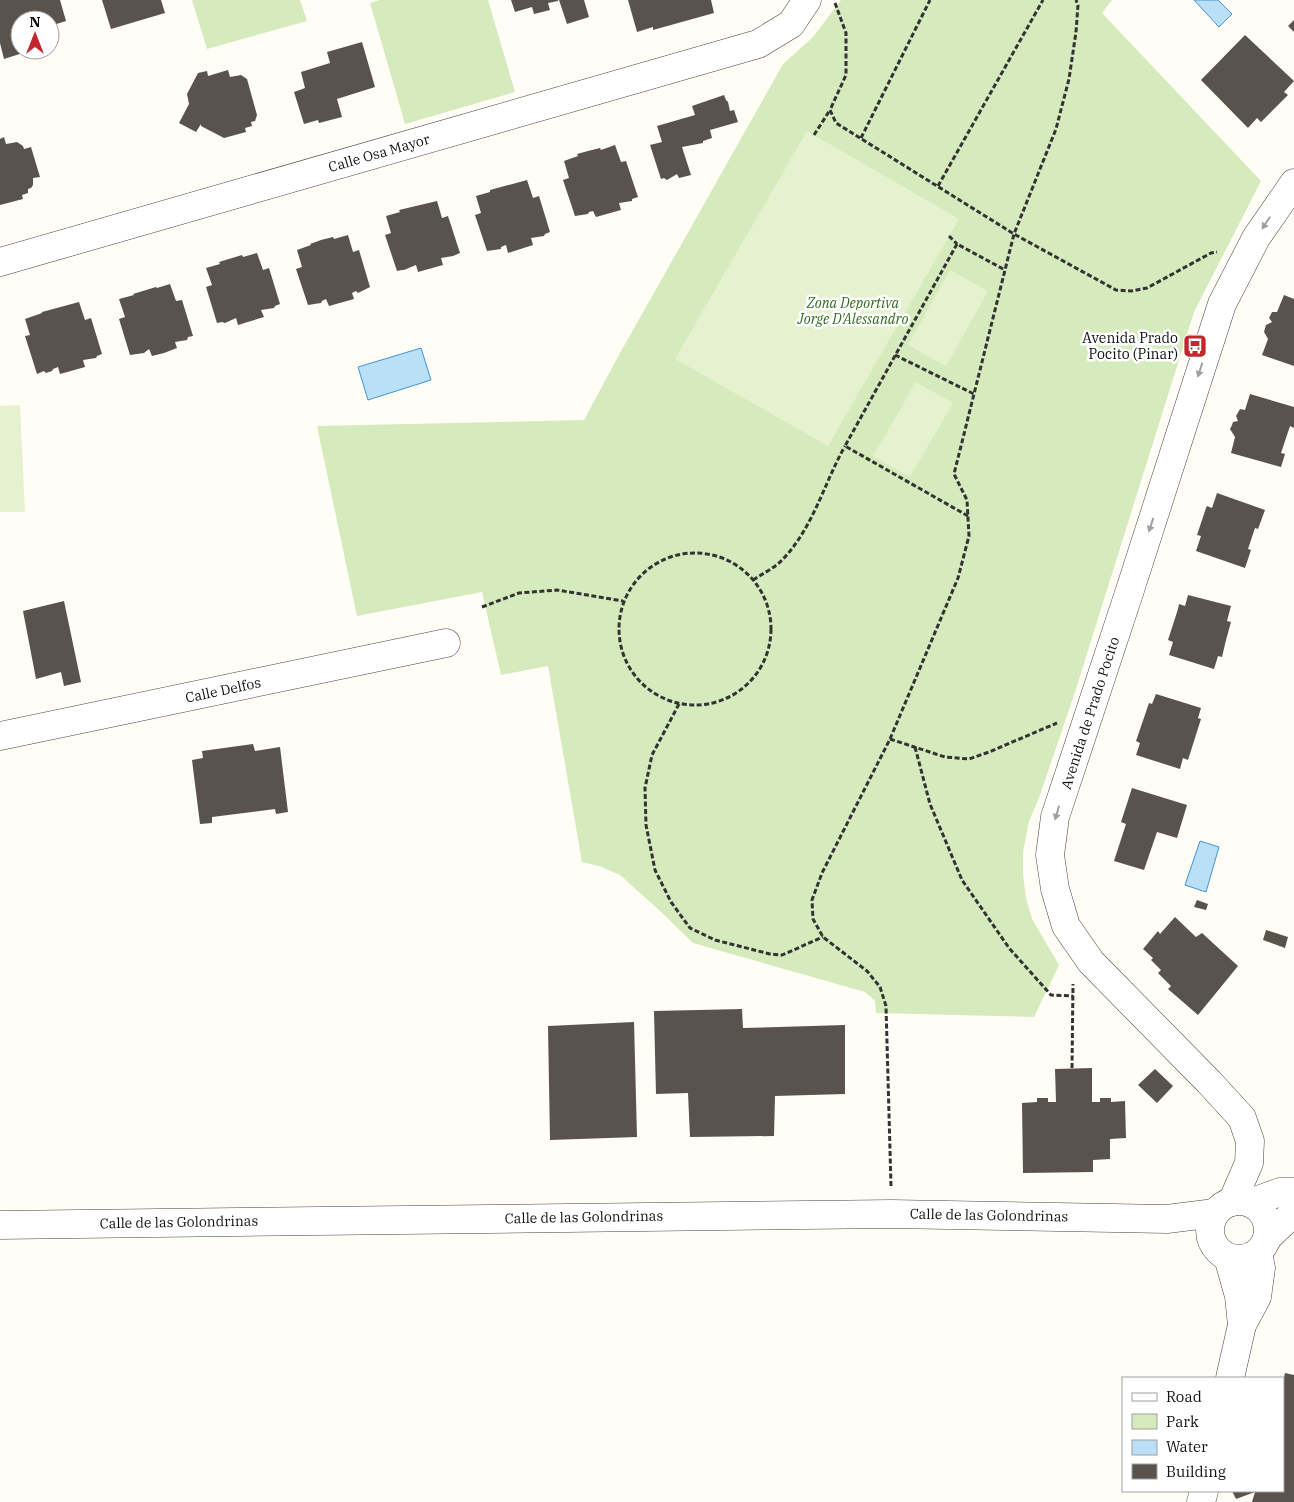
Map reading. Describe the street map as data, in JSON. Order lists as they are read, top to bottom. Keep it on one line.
{"streets":{"street":["Calle Osa Mayor","Calle Delfos","Avenida de Prado Pocito","Calle de las Golondrinas"]},"crossings":[["Avenida de Prado Pocito","Calle de las Golondrinas"]],"one_way":["Avenida de Prado Pocito"],"parks":["Zona Deportiva Jorge D'Alessandro"],"places":{"bus stop":["Avenida Prado Pocito (Pinar)"]},"legend":["Road","Park","Water","Building"],"north":"top"}
